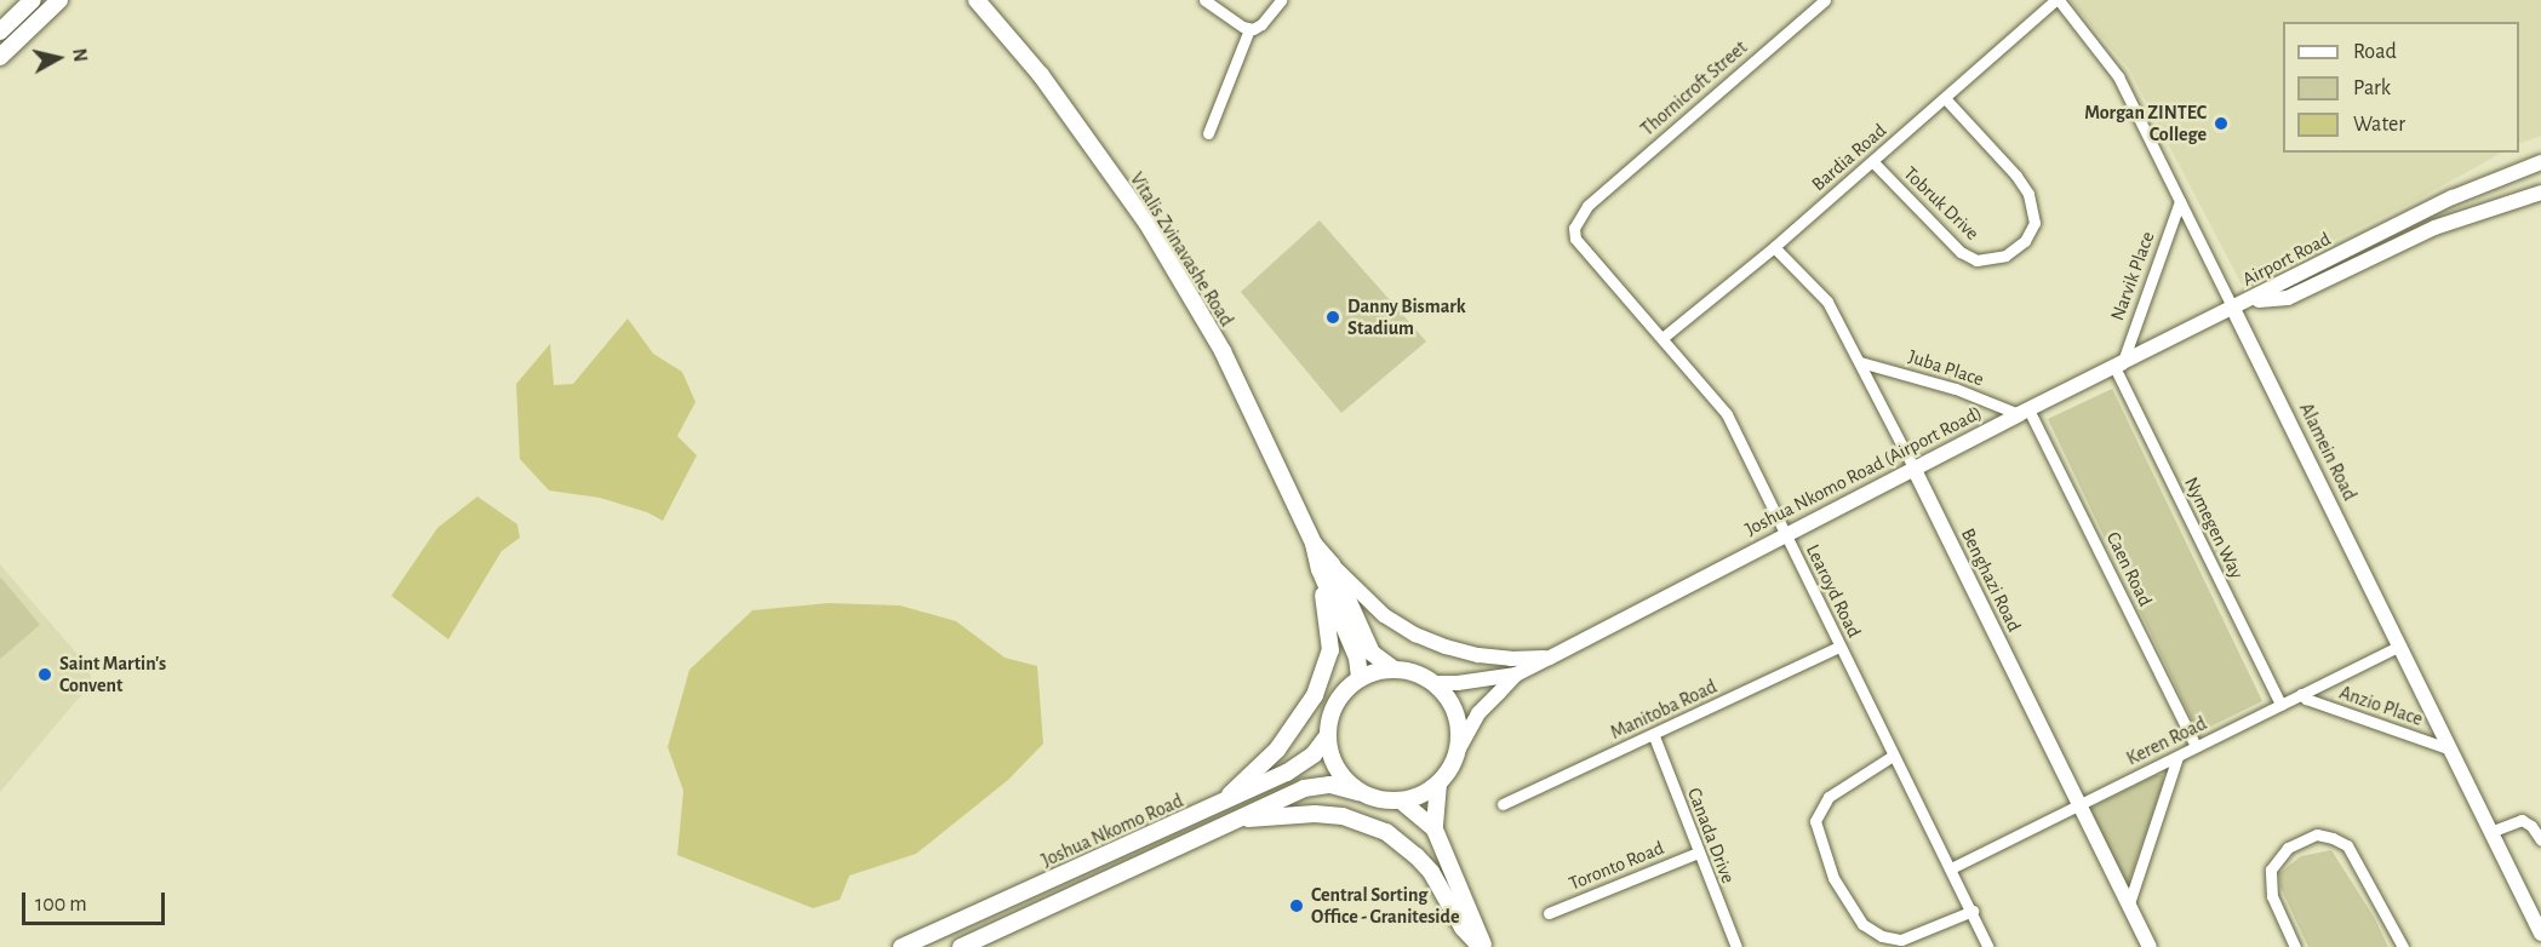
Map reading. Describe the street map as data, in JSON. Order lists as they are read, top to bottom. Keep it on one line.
{"streets":{"main road":["Vitalis Zvinavashe Road","Joshua Nkomo Road"],"street":["Thornicroft Street","Bardia Road","Tobruk Drive","Airport Road","Narvik Place","Juba Place","Alamein Road","Joshua Nkomo Road (Airport Road)","Nymegen Way","Caen Road","Benghazi Road","Learoyd Road","Anzio Place","Manitoba Road","Keren Road","Canada Drive","Toronto Road"]},"crossings":[["Thornicroft Street","Learoyd Road"],["Bardia Road","Tobruk Drive"],["Bardia Road","Alamein Road"],["Bardia Road","Benghazi Road"],["Bardia Road","Learoyd Road"],["Vitalis Zvinavashe Road","Joshua Nkomo Road"],["Airport Road","Alamein Road"],["Airport Road","Joshua Nkomo Road (Airport Road)"],["Narvik Place","Alamein Road"],["Narvik Place","Joshua Nkomo Road (Airport Road)"],["Narvik Place","Nymegen Way"],["Juba Place","Joshua Nkomo Road (Airport Road)"],["Juba Place","Caen Road"],["Juba Place","Benghazi Road"],["Alamein Road","Joshua Nkomo Road (Airport Road)"],["Alamein Road","Anzio Place"],["Alamein Road","Keren Road"],["Joshua Nkomo Road (Airport Road)","Nymegen Way"],["Joshua Nkomo Road (Airport Road)","Caen Road"],["Joshua Nkomo Road (Airport Road)","Benghazi Road"],["Joshua Nkomo Road (Airport Road)","Learoyd Road"],["Nymegen Way","Keren Road"],["Caen Road","Keren Road"],["Benghazi Road","Keren Road"],["Learoyd Road","Manitoba Road"],["Learoyd Road","Keren Road"],["Anzio Place","Keren Road"],["Manitoba Road","Canada Drive"],["Canada Drive","Toronto Road"]],"places":["Morgan ZINTEC College","Danny Bismark Stadium","Saint Martin's Convent","Central Sorting Office - Graniteside"],"legend":["Road","Park","Water"],"scale_bar":"100 m","north":"right"}
